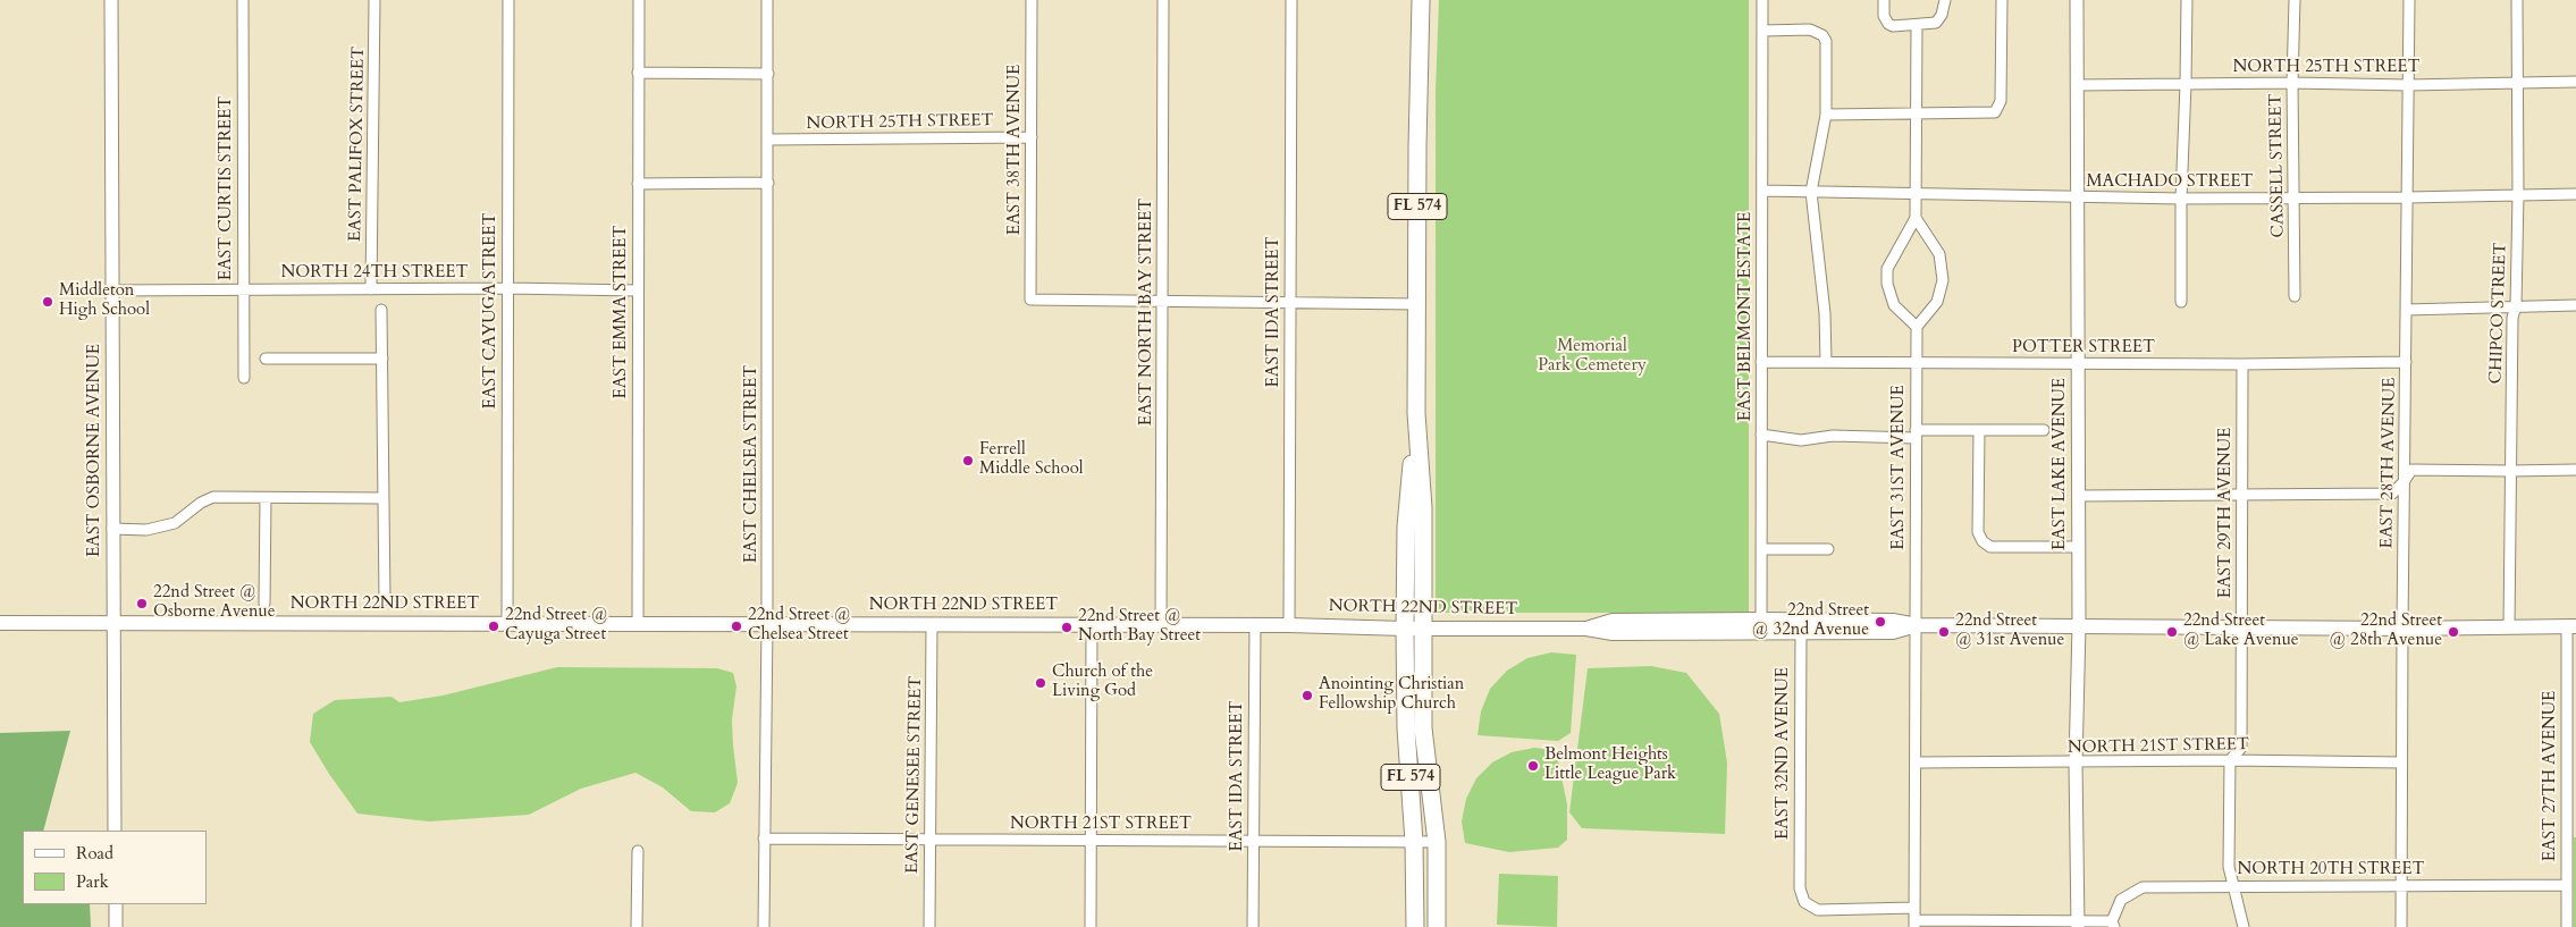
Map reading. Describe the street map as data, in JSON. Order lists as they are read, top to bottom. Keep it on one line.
{"streets":{"main road":["FL 574","NORTH 22ND STREET"],"street":["NORTH 25TH STREET","EAST PALIFOX STREET","EAST 38TH AVENUE","CASSELL STREET","MACHADO STREET","EAST CURTIS STREET","NORTH 24TH STREET","EAST CAYUGA STREET","EAST EMMA STREET","EAST NORTH BAY STREET","EAST IDA STREET","CHIPCO STREET","EAST BELMONT ESTATE","POTTER STREET","EAST OSBORNE AVENUE","EAST 28TH AVENUE","EAST CHELSEA STREET","EAST LAKE AVENUE","EAST 31ST AVENUE","EAST 29TH AVENUE","NORTH 21ST STREET","EAST 32ND AVENUE","EAST GENESEE STREET","EAST 27TH AVENUE","NORTH 20TH STREET"]},"crossings":[["NORTH 25TH STREET","EAST 38TH AVENUE"],["NORTH 25TH STREET","CASSELL STREET"],["NORTH 25TH STREET","CHIPCO STREET"],["NORTH 25TH STREET","EAST 28TH AVENUE"],["NORTH 25TH STREET","EAST CHELSEA STREET"],["NORTH 25TH STREET","EAST LAKE AVENUE"],["EAST PALIFOX STREET","NORTH 24TH STREET"],["EAST 38TH AVENUE","EAST NORTH BAY STREET"],["CASSELL STREET","MACHADO STREET"],["MACHADO STREET","CHIPCO STREET"],["MACHADO STREET","EAST BELMONT ESTATE"],["MACHADO STREET","EAST 28TH AVENUE"],["MACHADO STREET","EAST LAKE AVENUE"],["EAST CURTIS STREET","NORTH 24TH STREET"],["FL 574","NORTH 22ND STREET"],["FL 574","NORTH 21ST STREET"],["NORTH 24TH STREET","EAST CAYUGA STREET"],["NORTH 24TH STREET","EAST EMMA STREET"],["NORTH 24TH STREET","EAST OSBORNE AVENUE"],["EAST CAYUGA STREET","NORTH 22ND STREET"],["EAST EMMA STREET","NORTH 22ND STREET"],["EAST NORTH BAY STREET","NORTH 22ND STREET"],["EAST IDA STREET","NORTH 22ND STREET"],["EAST IDA STREET","NORTH 21ST STREET"],["CHIPCO STREET","NORTH 22ND STREET"],["EAST BELMONT ESTATE","POTTER STREET"],["EAST BELMONT ESTATE","NORTH 22ND STREET"],["POTTER STREET","EAST 28TH AVENUE"],["POTTER STREET","EAST LAKE AVENUE"],["POTTER STREET","EAST 31ST AVENUE"],["POTTER STREET","EAST 29TH AVENUE"],["EAST OSBORNE AVENUE","NORTH 22ND STREET"],["EAST 28TH AVENUE","NORTH 22ND STREET"],["EAST 28TH AVENUE","NORTH 21ST STREET"],["EAST 28TH AVENUE","NORTH 20TH STREET"],["EAST CHELSEA STREET","NORTH 22ND STREET"],["EAST CHELSEA STREET","NORTH 21ST STREET"],["EAST LAKE AVENUE","NORTH 22ND STREET"],["EAST LAKE AVENUE","NORTH 21ST STREET"],["EAST LAKE AVENUE","NORTH 20TH STREET"],["EAST 31ST AVENUE","NORTH 22ND STREET"],["EAST 31ST AVENUE","NORTH 21ST STREET"],["EAST 31ST AVENUE","EAST 32ND AVENUE"],["EAST 31ST AVENUE","NORTH 20TH STREET"],["EAST 29TH AVENUE","NORTH 22ND STREET"],["EAST 29TH AVENUE","NORTH 21ST STREET"],["EAST 29TH AVENUE","NORTH 20TH STREET"],["NORTH 22ND STREET","EAST 32ND AVENUE"],["NORTH 22ND STREET","EAST GENESEE STREET"],["NORTH 22ND STREET","EAST 27TH AVENUE"],["NORTH 21ST STREET","EAST GENESEE STREET"],["EAST 27TH AVENUE","NORTH 20TH STREET"]],"parks":["Memorial Park Cemetery"],"places":["Middleton High School","Ferrell Middle School","22nd Street @ Osborne Avenue","22nd Street @ 32nd Avenue","22nd Street @ Cayuga Street","22nd Street @ Chelsea Street","22nd Street @ North Bay Street","22nd Street @ 31st Avenue","22nd Street @ Lake Avenue","22nd Street @ 28th Avenue","Church of the Living God","Anointing Christian Fellowship Church","Belmont Heights Little League Park"],"legend":["Road","Park"]}
